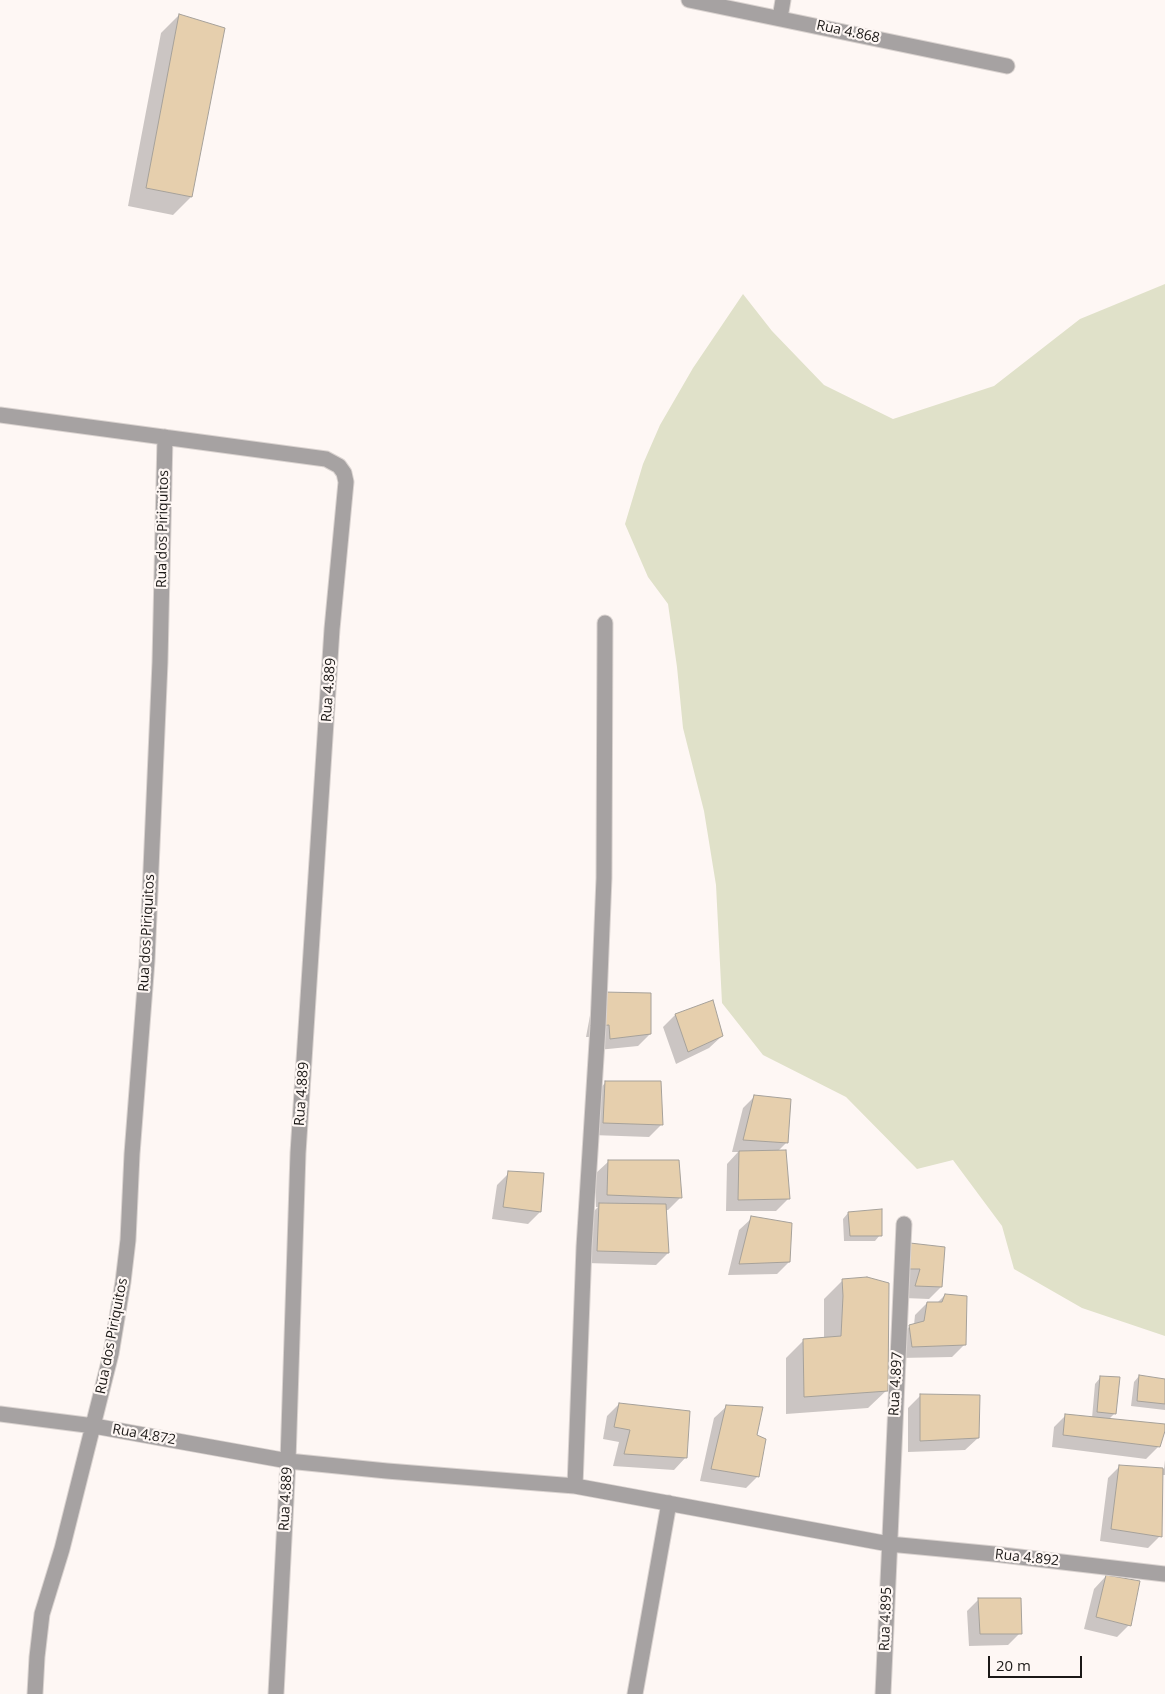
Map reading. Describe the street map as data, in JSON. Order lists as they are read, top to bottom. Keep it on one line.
{"streets":{"street":["Rua 4.868","Rua dos Piriquitos","Rua 4.889","Rua 4.897","Rua 4.872","Rua 4.892","Rua 4.895"]},"crossings":[["Rua dos Piriquitos","Rua 4.889"],["Rua dos Piriquitos","Rua 4.872"],["Rua 4.889","Rua 4.872"],["Rua 4.897","Rua 4.892"],["Rua 4.897","Rua 4.895"],["Rua 4.872","Rua 4.892"],["Rua 4.892","Rua 4.895"]],"scale_bar":"20 m"}
